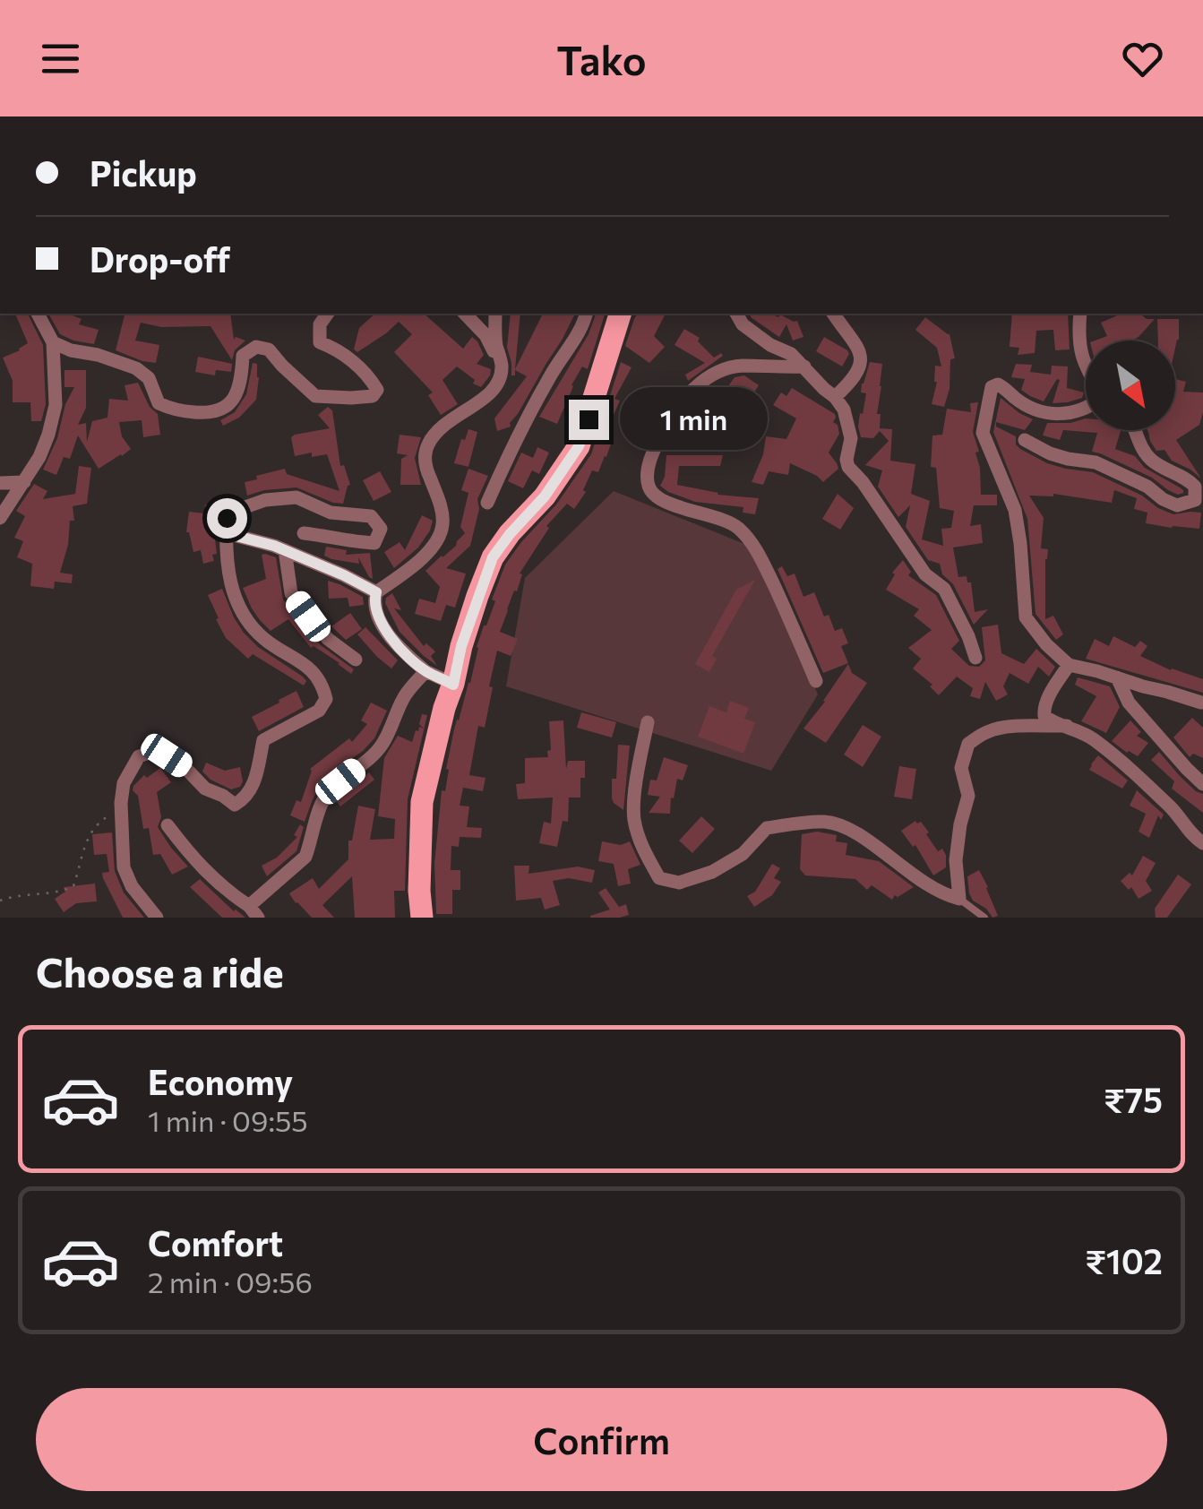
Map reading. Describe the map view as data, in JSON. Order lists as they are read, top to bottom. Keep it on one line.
{"north":"bottom right","page":{"header":"Tako","banner":["Pickup","Drop-off"],"bubble":"1 min","heading":"Choose a ride","list":[{"name":"Economy","note":"1 min · 09:55","value":"₹75"},{"name":"Comfort","note":"2 min · 09:56","value":"₹102"}],"buttons":"Confirm"}}
